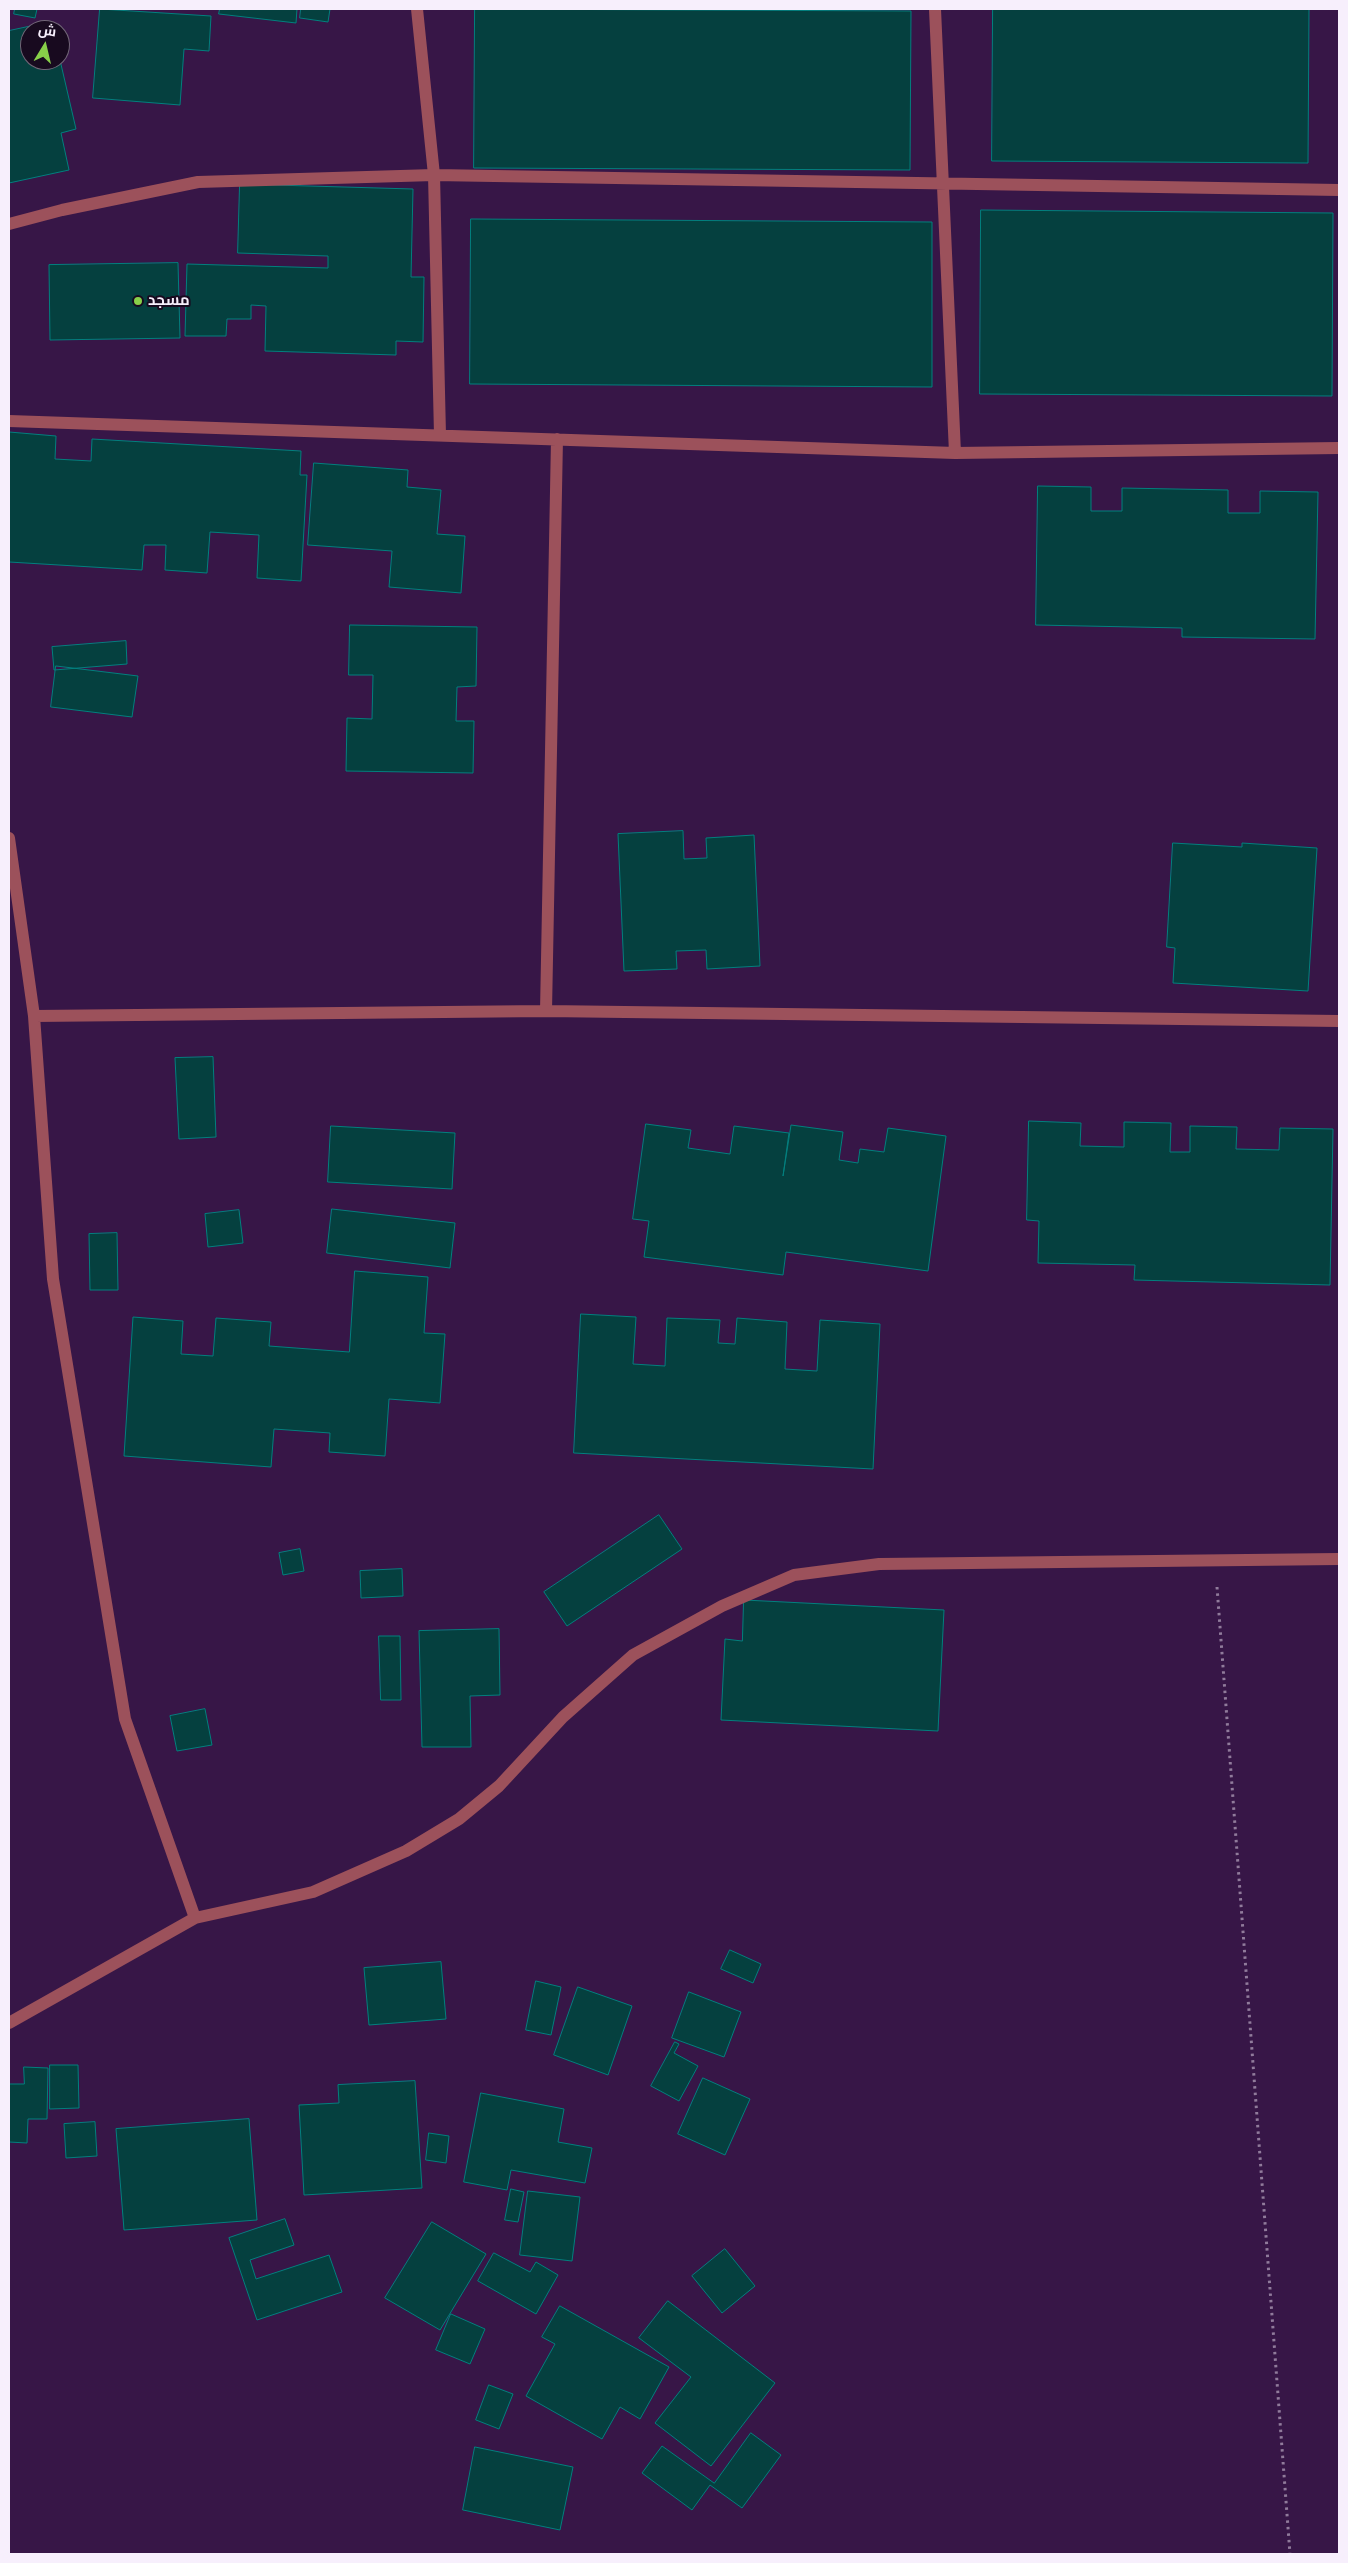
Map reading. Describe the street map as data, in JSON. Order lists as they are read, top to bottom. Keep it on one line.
{"places":["مسجد"],"north":"top"}
